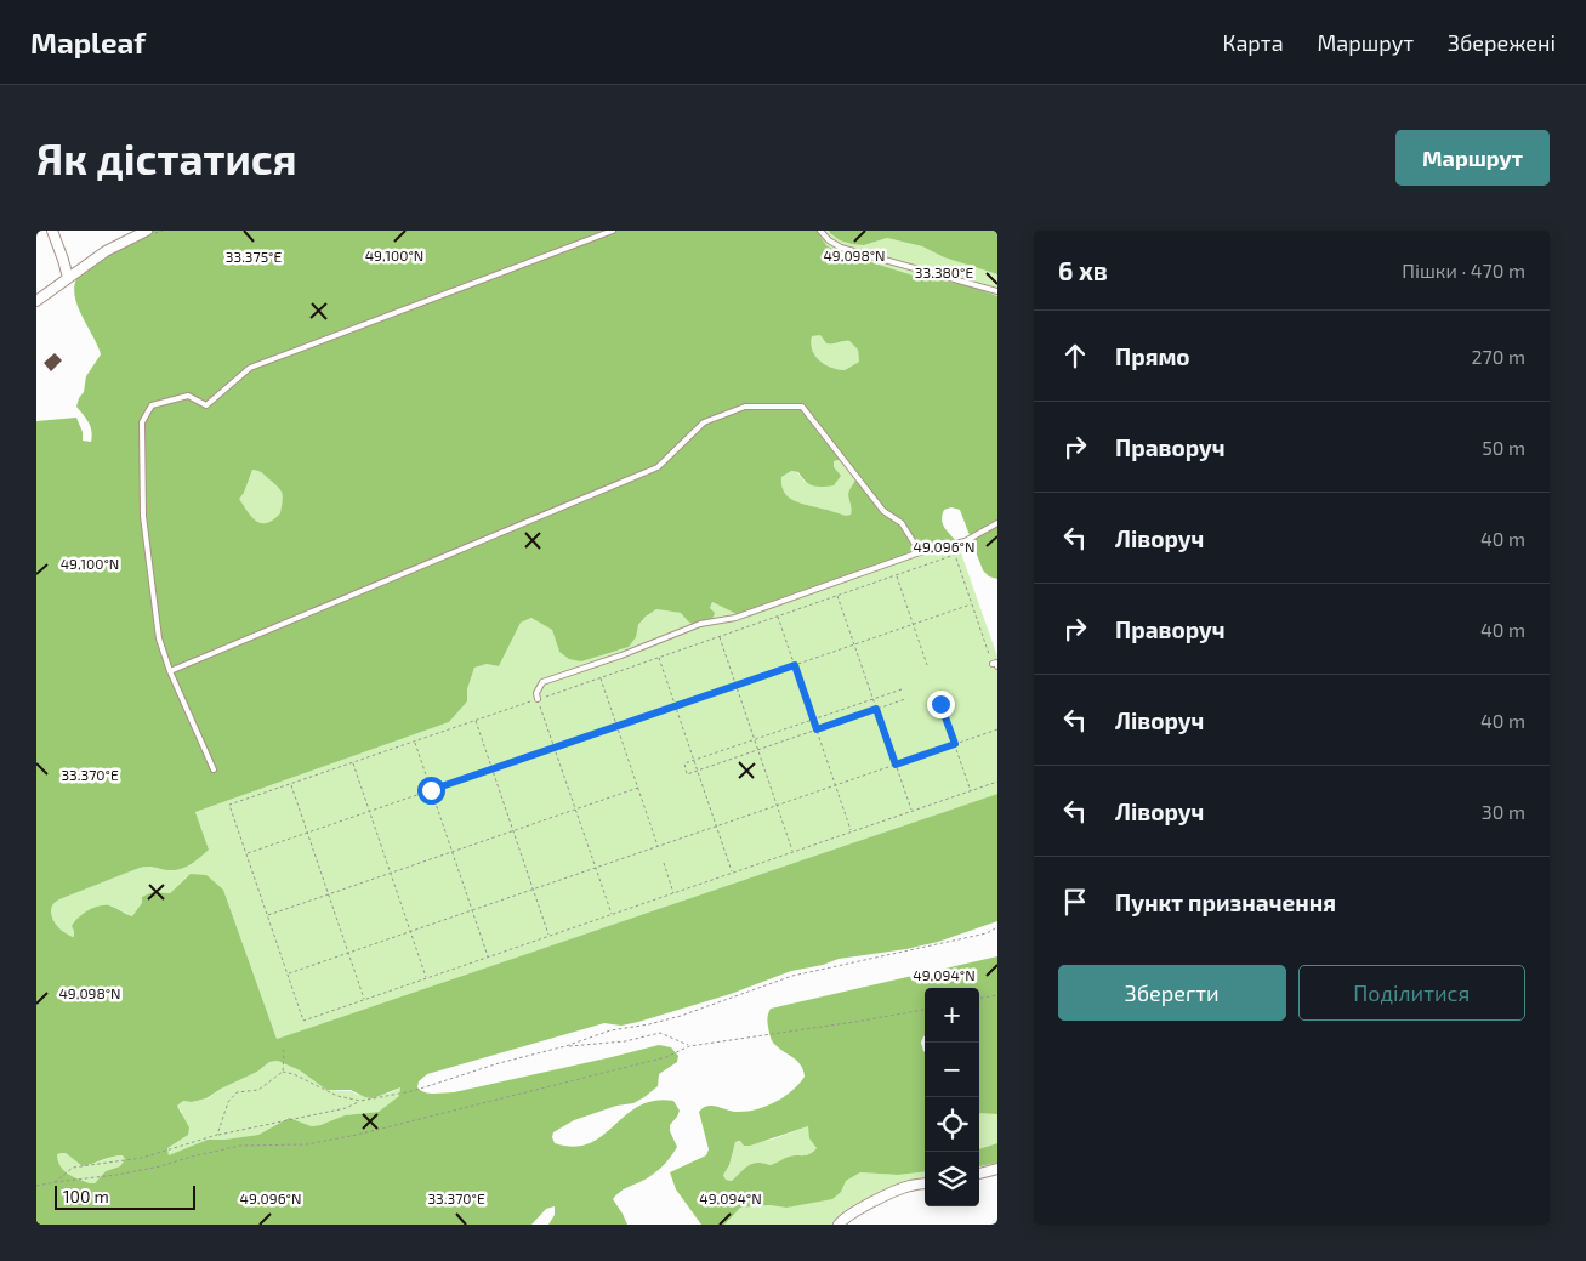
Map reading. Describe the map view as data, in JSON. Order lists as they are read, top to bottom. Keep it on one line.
{"scale_bar":"100 m","page":{"header":"Mapleaf","nav":["Карта","Маршрут","Збережені"],"buttons":["Маршрут",["Зберегти","Поділитися"]],"title":"Як дістатися","heading":["6 хв","Пішки · 470 m"],"list":[["Прямо","270 m"],["Праворуч","50 m"],["Ліворуч","40 m"],["Праворуч","40 m"],["Ліворуч","40 m"],["Ліворуч","30 m"],"Пункт призначення"],"map_buttons":["+","−"],"scale":"100 m"},"coordinates":["49.100°N","49.098°N","33.375°E","33.380°E","49.096°N","33.370°E","49.094°N"]}
